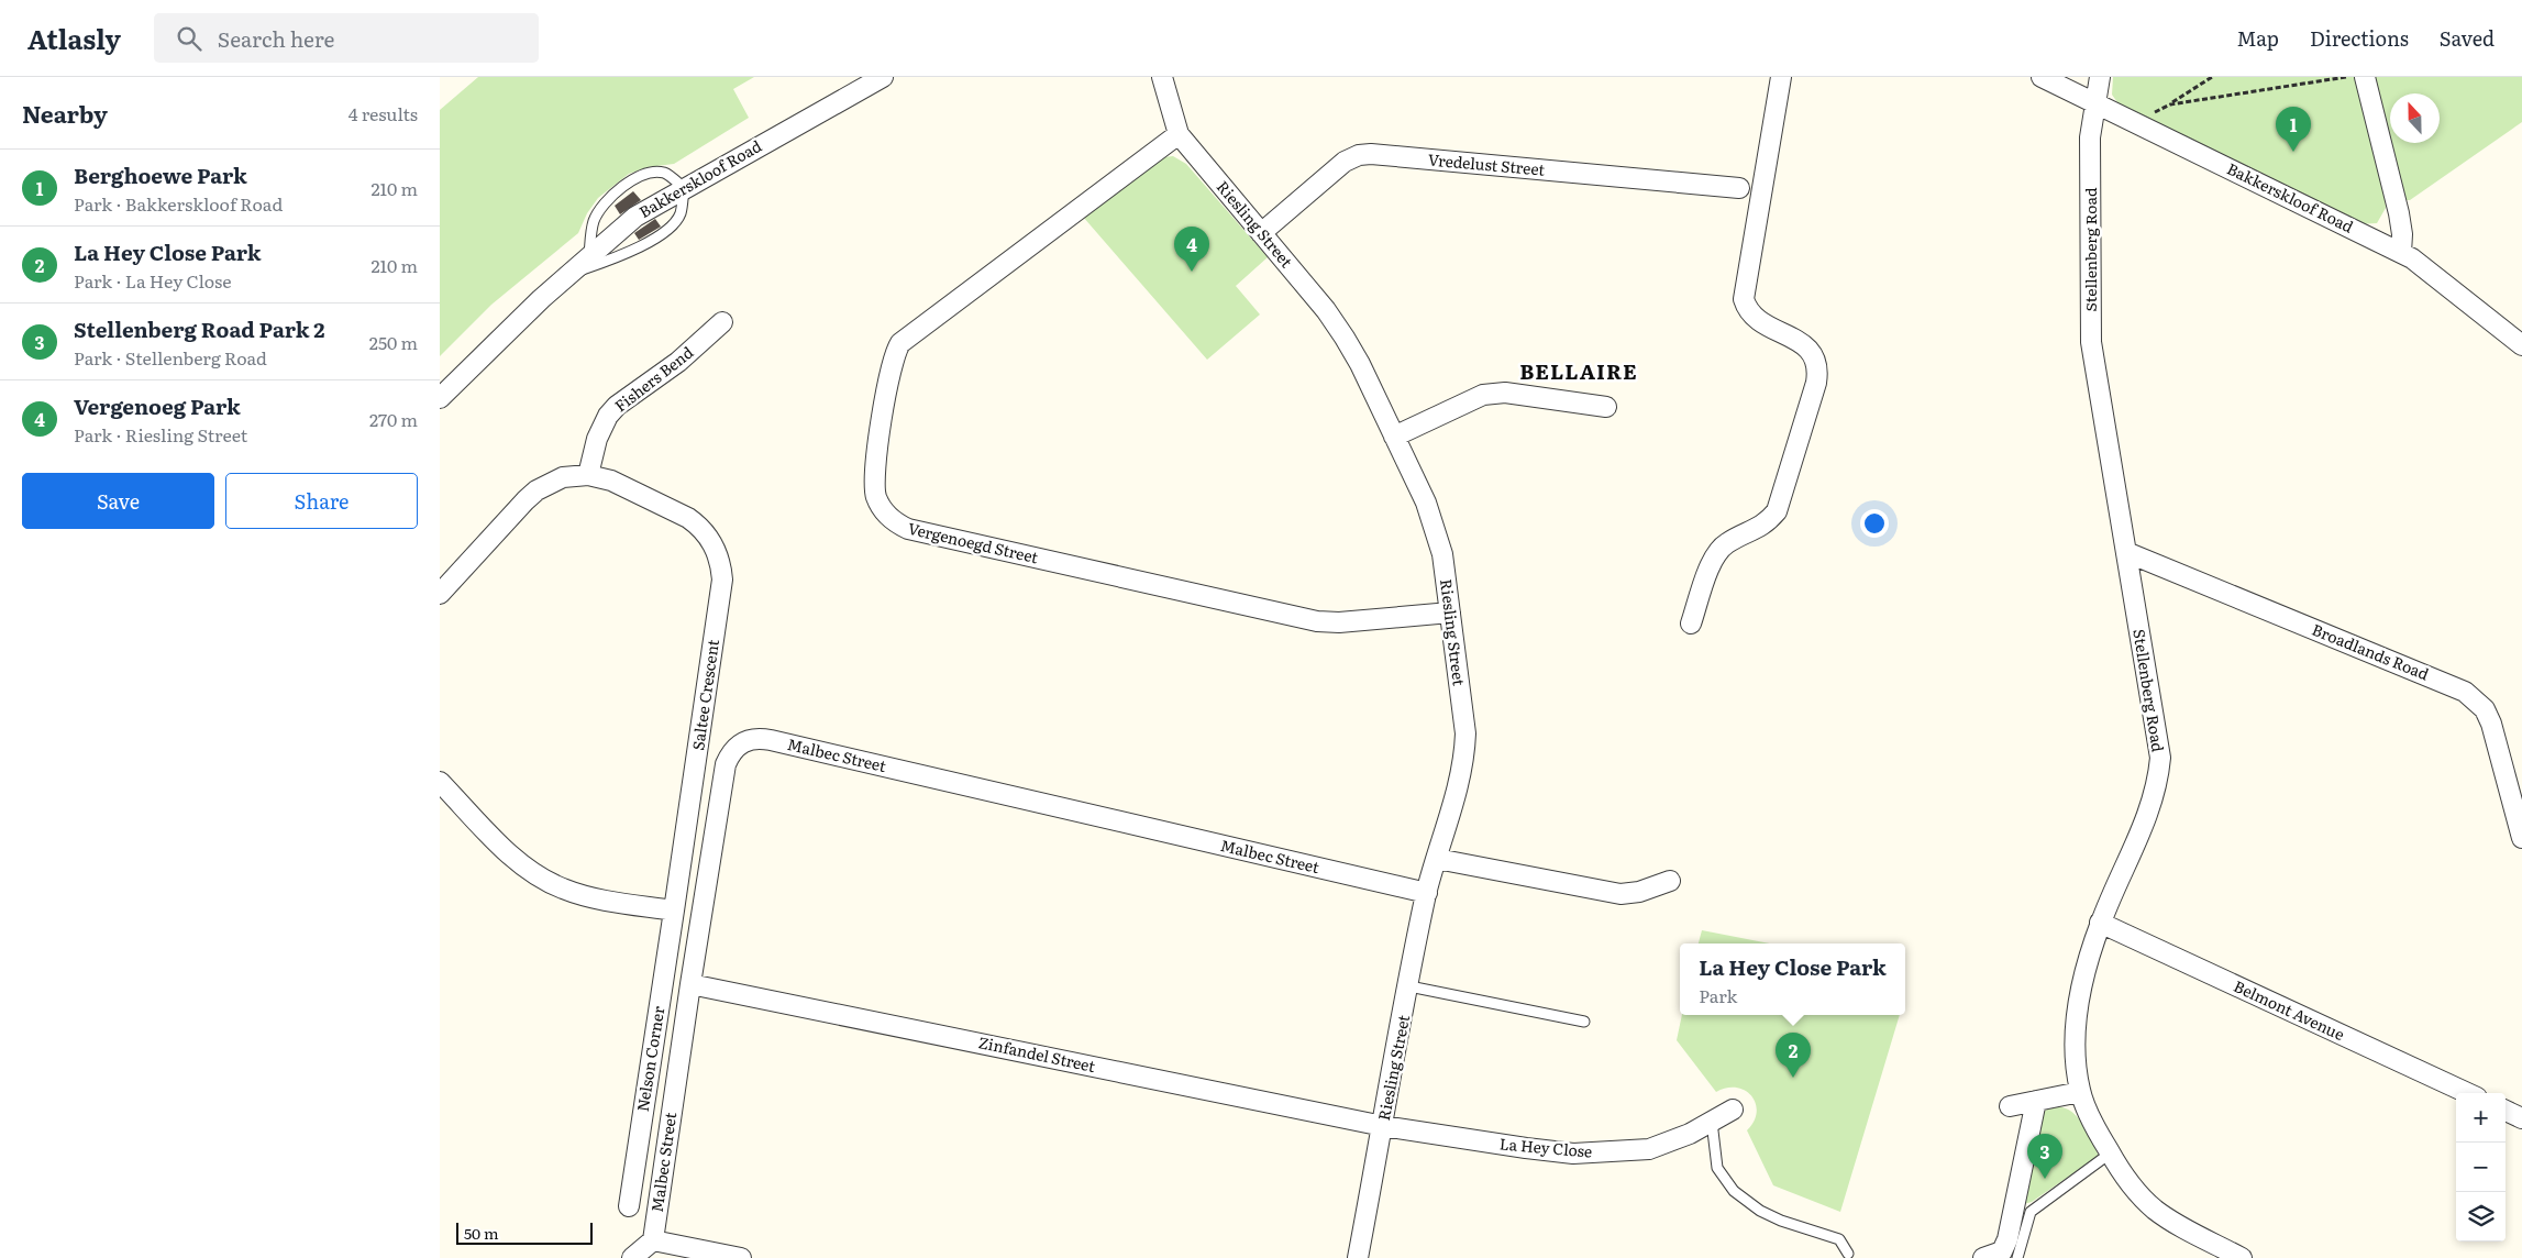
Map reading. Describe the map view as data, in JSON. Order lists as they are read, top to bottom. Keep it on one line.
{"streets":{"street":["Vredelust Street","Bakkerskloof Road","Riesling Street","Stellenberg Road","Fishers Bend","Vergenoegd Street","Broadlands Road","Saltee Crescent","Malbec Street","Belmont Avenue","Zinfandel Street","Nelson Corner","La Hey Close"]},"crossings":[["Vredelust Street","Riesling Street"],["Bakkerskloof Road","Stellenberg Road"],["Riesling Street","Vergenoegd Street"],["Riesling Street","Malbec Street"],["Riesling Street","Zinfandel Street"],["Riesling Street","La Hey Close"],["Stellenberg Road","Broadlands Road"],["Stellenberg Road","Belmont Avenue"],["Fishers Bend","Saltee Crescent"],["Saltee Crescent","Nelson Corner"],["Malbec Street","Zinfandel Street"],["Zinfandel Street","La Hey Close"]],"districts":["BELLAIRE"],"scale_bar":"50 m","north":"top","page":{"header":"Atlasly","search":"Search here","nav":["Map","Directions","Saved"],"heading":["Nearby","4 results"],"pins":["1","4","2","3"],"list":[{"mark":"1","name":"Berghoewe Park","note":"Park · Bakkerskloof Road","value":"210 m"},{"mark":"2","name":"La Hey Close Park","note":"Park · La Hey Close","value":"210 m"},{"mark":"3","name":"Stellenberg Road Park 2","note":"Park · Stellenberg Road","value":"250 m"},{"mark":"4","name":"Vergenoeg Park","note":"Park · Riesling Street","value":"270 m"}],"buttons":["Save","Share"],"popup":["La Hey Close Park","Park"],"map_buttons":["+","−"],"scale":"50 m"}}
